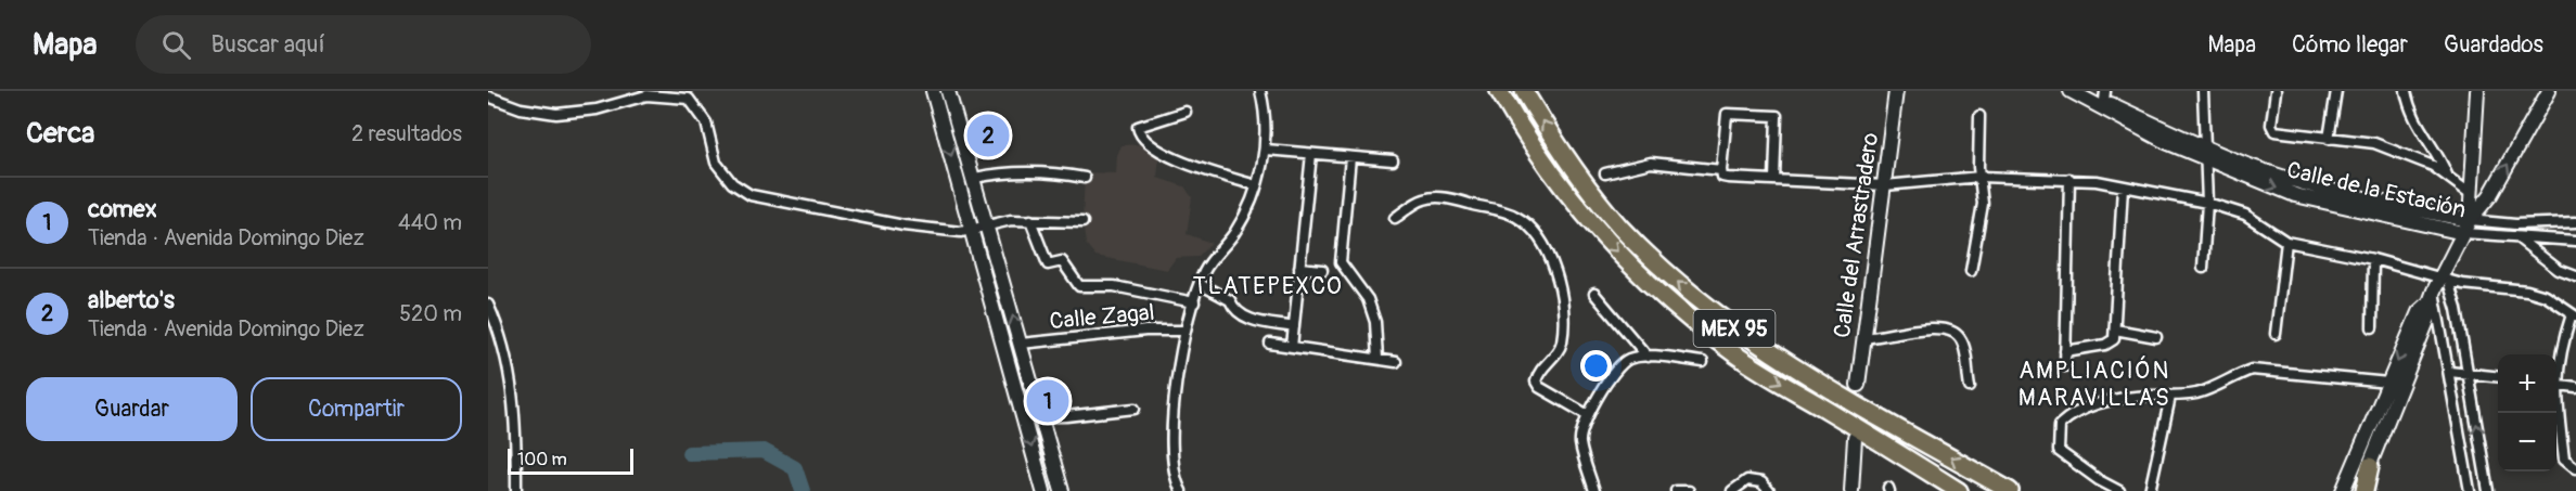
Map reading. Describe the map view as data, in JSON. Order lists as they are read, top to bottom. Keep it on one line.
{"streets":{"highway":["MEX 95"],"main road":["Calle de la Estación","Calle del Arrastradero"],"street":["Calle Zagal"]},"districts":["TLATEPEXCO","AMPLIACIÓN MARAVILLAS"],"scale_bar":"100 m","page":{"header":"Mapa","search":"Buscar aquí","nav":["Mapa","Cómo llegar","Guardados"],"heading":["Cerca","2 resultados"],"pins":["2","1"],"list":[{"mark":"1","name":"comex","note":"Tienda · Avenida Domingo Diez","value":"440 m"},{"mark":"2","name":"alberto's","note":"Tienda · Avenida Domingo Diez","value":"520 m"}],"map_buttons":["+","−"],"buttons":["Guardar","Compartir"],"scale":"100 m"}}
